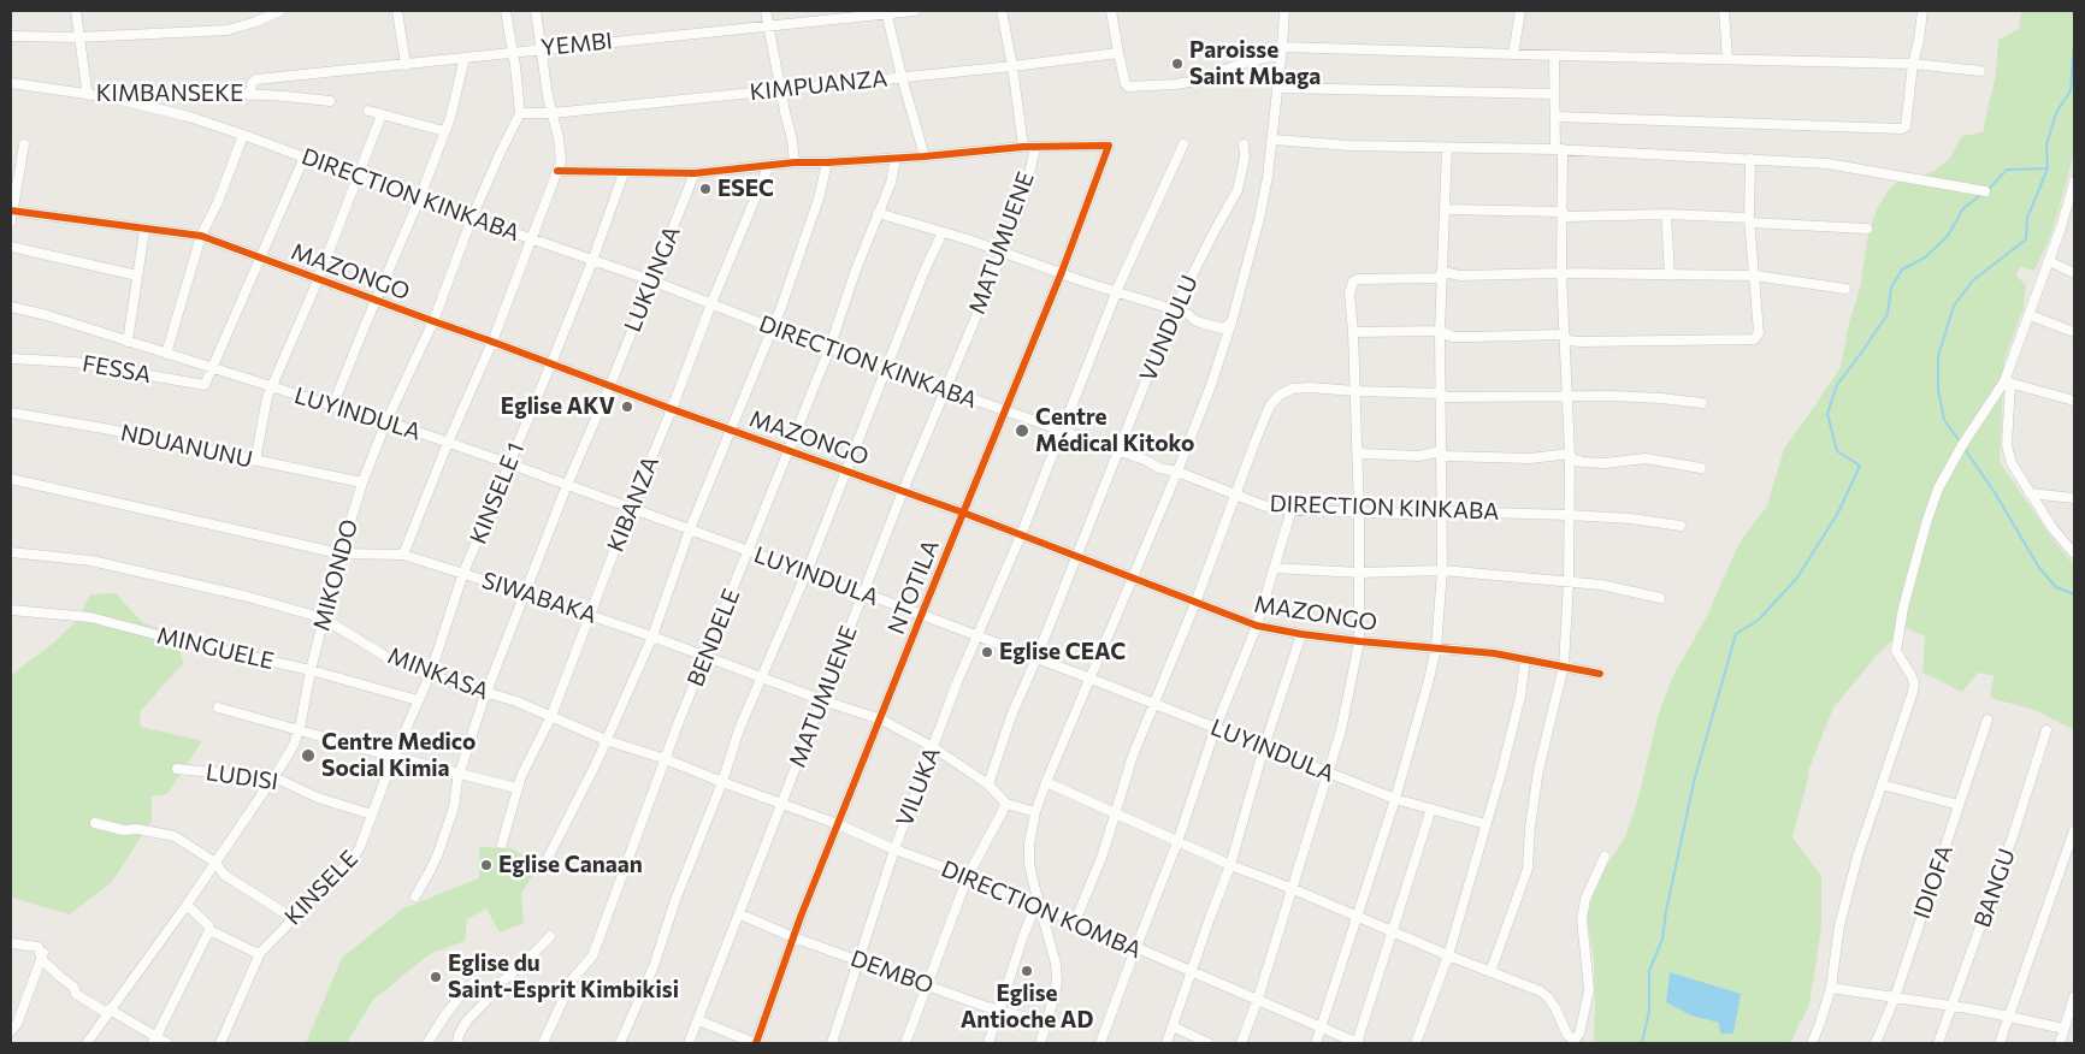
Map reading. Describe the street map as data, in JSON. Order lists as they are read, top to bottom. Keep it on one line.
{"streets":{"street":["YEMBI","KIMPUANZA","KIMBANSEKE","DIRECTION KINKABA","MATUMUENE","MAZONGO","LUKUNGA","VUNDULU","FESSA","LUYINDULA","NDUANUNU","KINSELE 1","KIBANZA","MIKONDO","NTOTILA","SIWABAKA","BENDELE","MINGUELE","MINKASA","LUDISI","VILUKA","IDIOFA","KINSELE","BANGU","DIRECTION KOMBA","DEMBO"]},"crossings":[["YEMBI","KIMBANSEKE"],["KIMPUANZA","MIKONDO"],["KIMBANSEKE","DIRECTION KINKABA"],["DIRECTION KINKABA","MATUMUENE"],["DIRECTION KINKABA","LUKUNGA"],["DIRECTION KINKABA","VUNDULU"],["DIRECTION KINKABA","KINSELE 1"],["DIRECTION KINKABA","KIBANZA"],["DIRECTION KINKABA","MIKONDO"],["DIRECTION KINKABA","NTOTILA"],["DIRECTION KINKABA","BENDELE"],["DIRECTION KINKABA","VILUKA"],["MATUMUENE","MAZONGO"],["MATUMUENE","LUYINDULA"],["MATUMUENE","NTOTILA"],["MATUMUENE","SIWABAKA"],["MATUMUENE","DIRECTION KOMBA"],["MATUMUENE","DEMBO"],["MAZONGO","LUKUNGA"],["MAZONGO","VUNDULU"],["MAZONGO","KINSELE 1"],["MAZONGO","KIBANZA"],["MAZONGO","MIKONDO"],["MAZONGO","NTOTILA"],["MAZONGO","BENDELE"],["MAZONGO","VILUKA"],["LUKUNGA","LUYINDULA"],["LUKUNGA","SIWABAKA"],["LUKUNGA","MINKASA"],["VUNDULU","LUYINDULA"],["VUNDULU","SIWABAKA"],["FESSA","LUYINDULA"],["LUYINDULA","KINSELE 1"],["LUYINDULA","KIBANZA"],["LUYINDULA","MIKONDO"],["LUYINDULA","NTOTILA"],["LUYINDULA","BENDELE"],["LUYINDULA","VILUKA"],["NDUANUNU","MIKONDO"],["KINSELE 1","SIWABAKA"],["KINSELE 1","MINGUELE"],["KINSELE 1","MINKASA"],["KINSELE 1","LUDISI"],["KINSELE 1","KINSELE"],["KIBANZA","SIWABAKA"],["KIBANZA","MINKASA"],["MIKONDO","SIWABAKA"],["MIKONDO","MINGUELE"],["MIKONDO","MINKASA"],["MIKONDO","LUDISI"],["NTOTILA","SIWABAKA"],["NTOTILA","DIRECTION KOMBA"],["NTOTILA","DEMBO"],["SIWABAKA","BENDELE"],["SIWABAKA","VILUKA"],["BENDELE","MINKASA"],["MINKASA","DIRECTION KOMBA"],["LUDISI","KINSELE"],["VILUKA","DIRECTION KOMBA"],["VILUKA","DEMBO"]],"places":["Paroisse Saint Mbaga","ESEC","Eglise AKV","Centre Médical Kitoko","Eglise CEAC","Centre Medico Social Kimia","Eglise Canaan","Eglise Antioche AD","Eglise du Saint-Esprit Kimbikisi"]}
